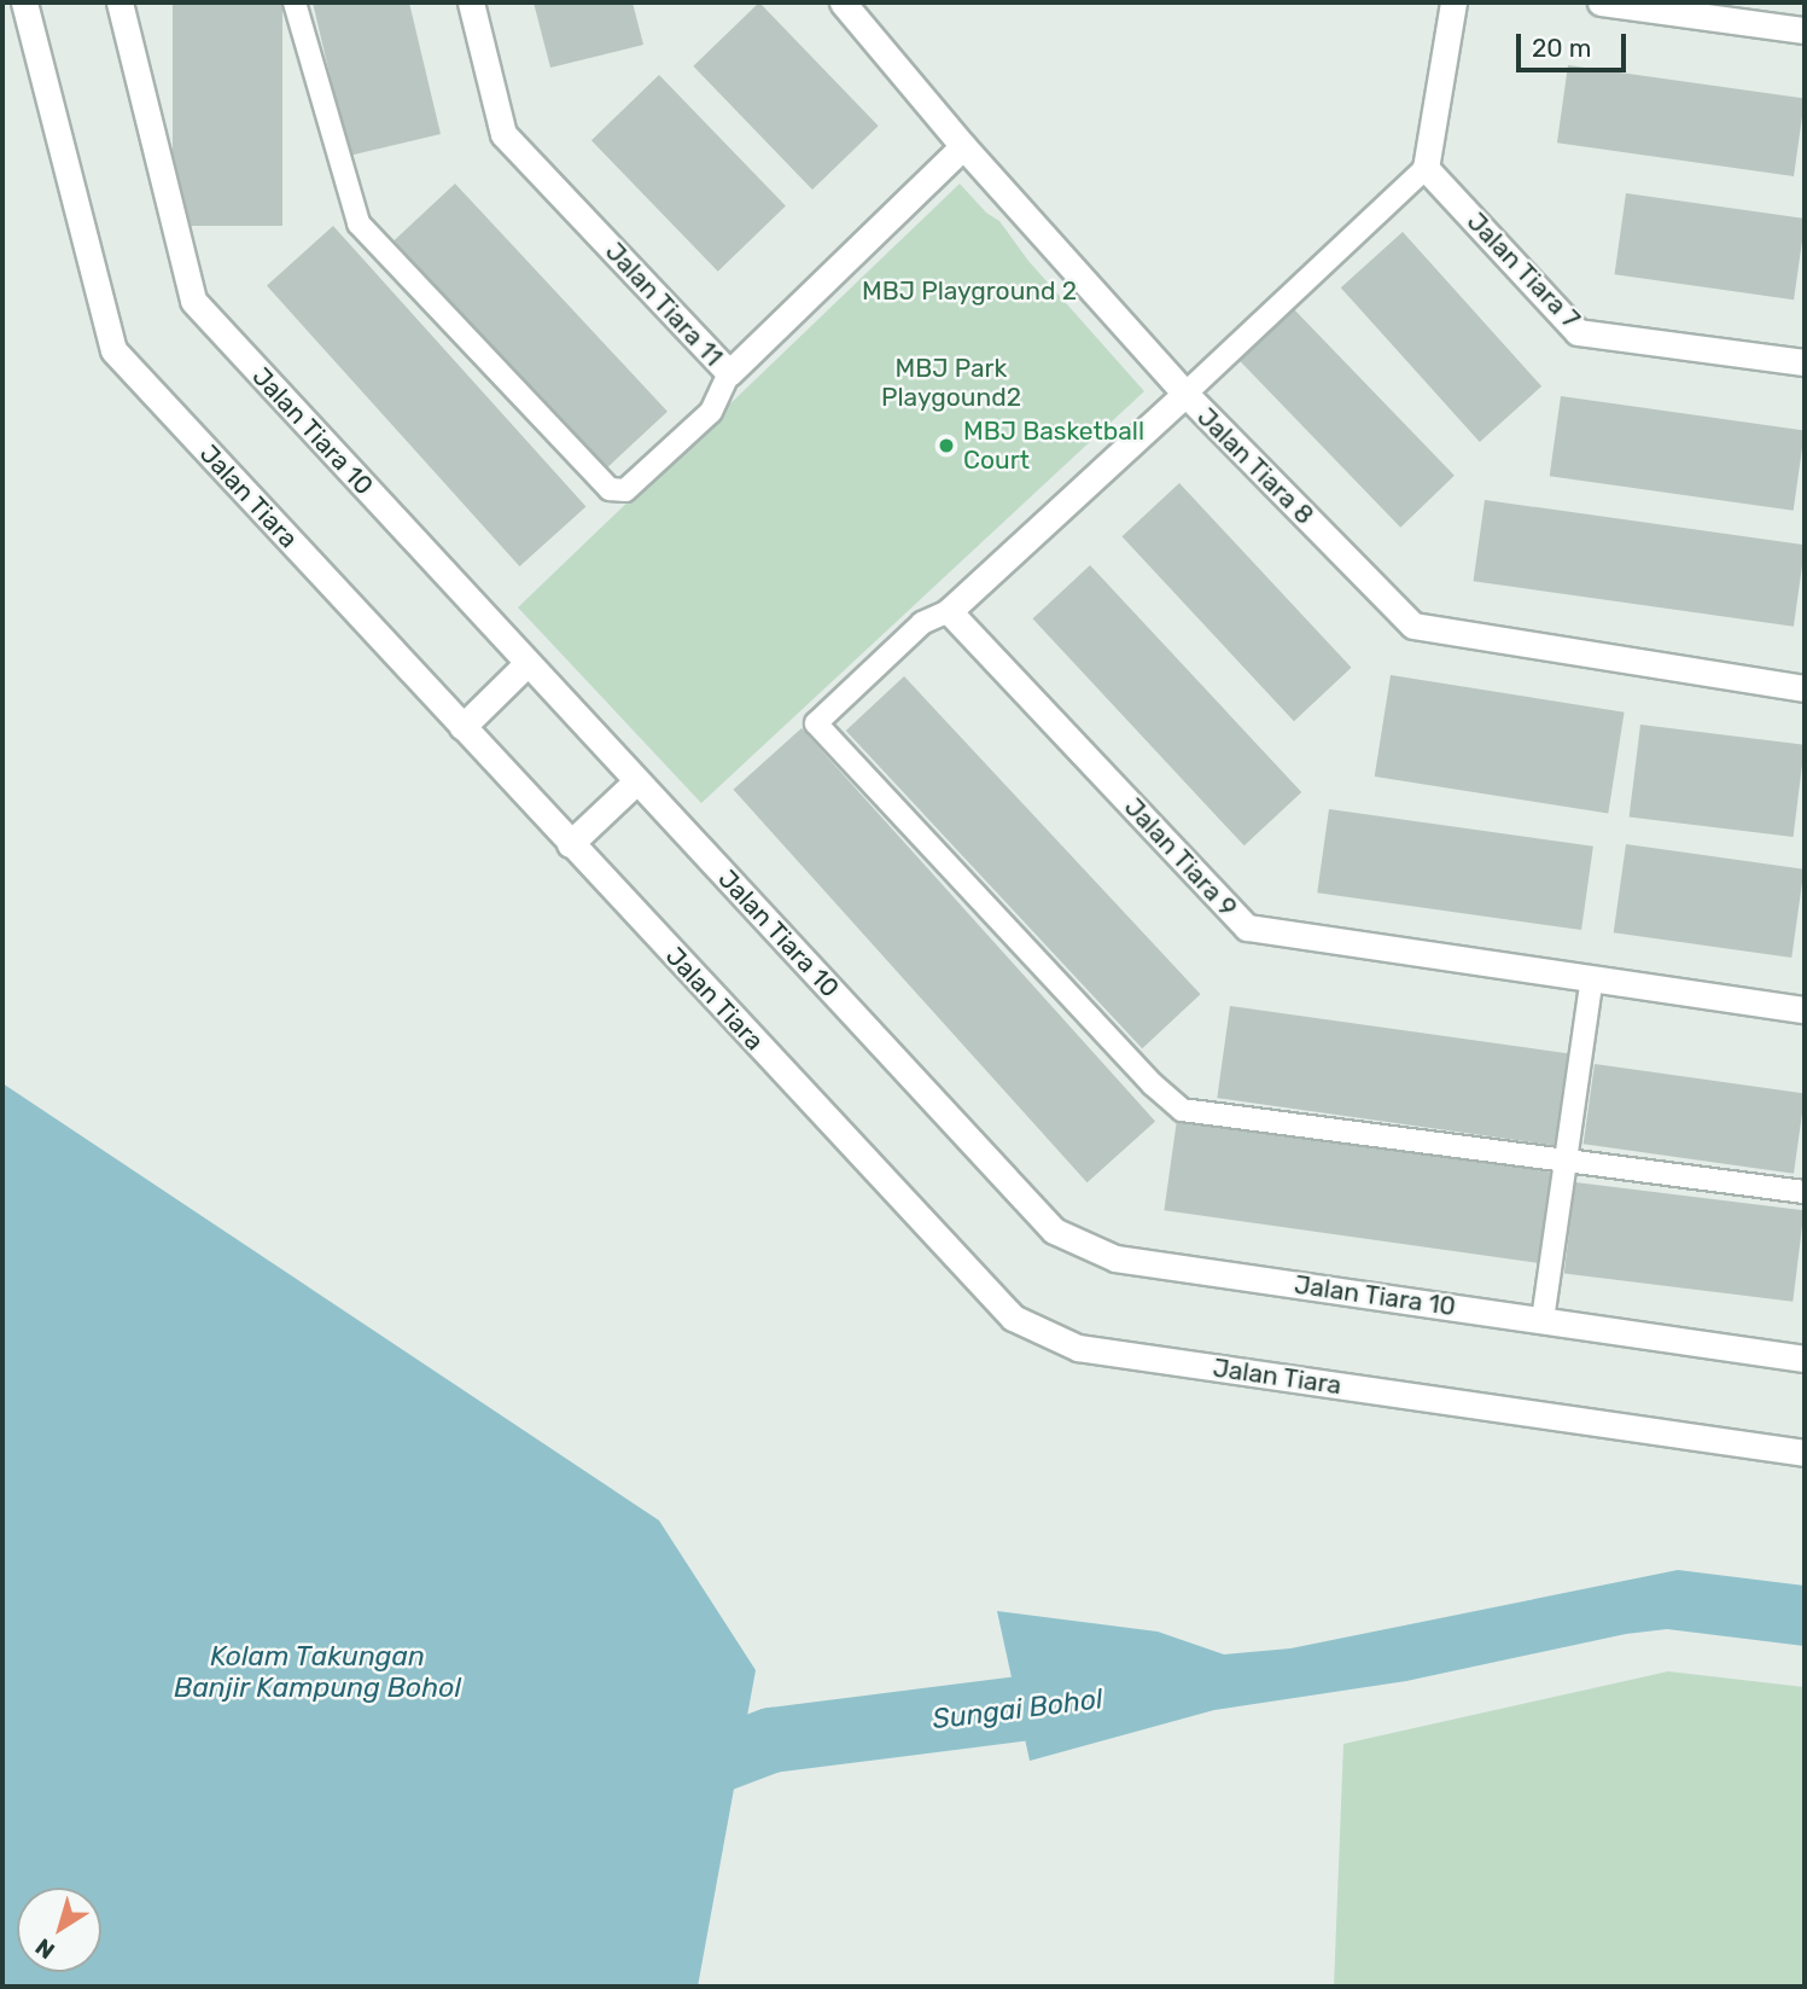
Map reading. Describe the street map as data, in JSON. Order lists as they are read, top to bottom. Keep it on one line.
{"streets":{"street":["Jalan Tiara 7","Jalan Tiara 11","Jalan Tiara 10","Jalan Tiara 8","Jalan Tiara","Jalan Tiara 9"]},"crossings":[["Jalan Tiara 11","Jalan Tiara 8"]],"water":["Kolam Takungan Banjir Kampung Bohol","Sungai Bohol"],"parks":["MBJ Playground 2","MBJ Park Playgound2"],"places":["MBJ Basketball Court"],"scale_bar":"20 m","north":"bottom left"}
